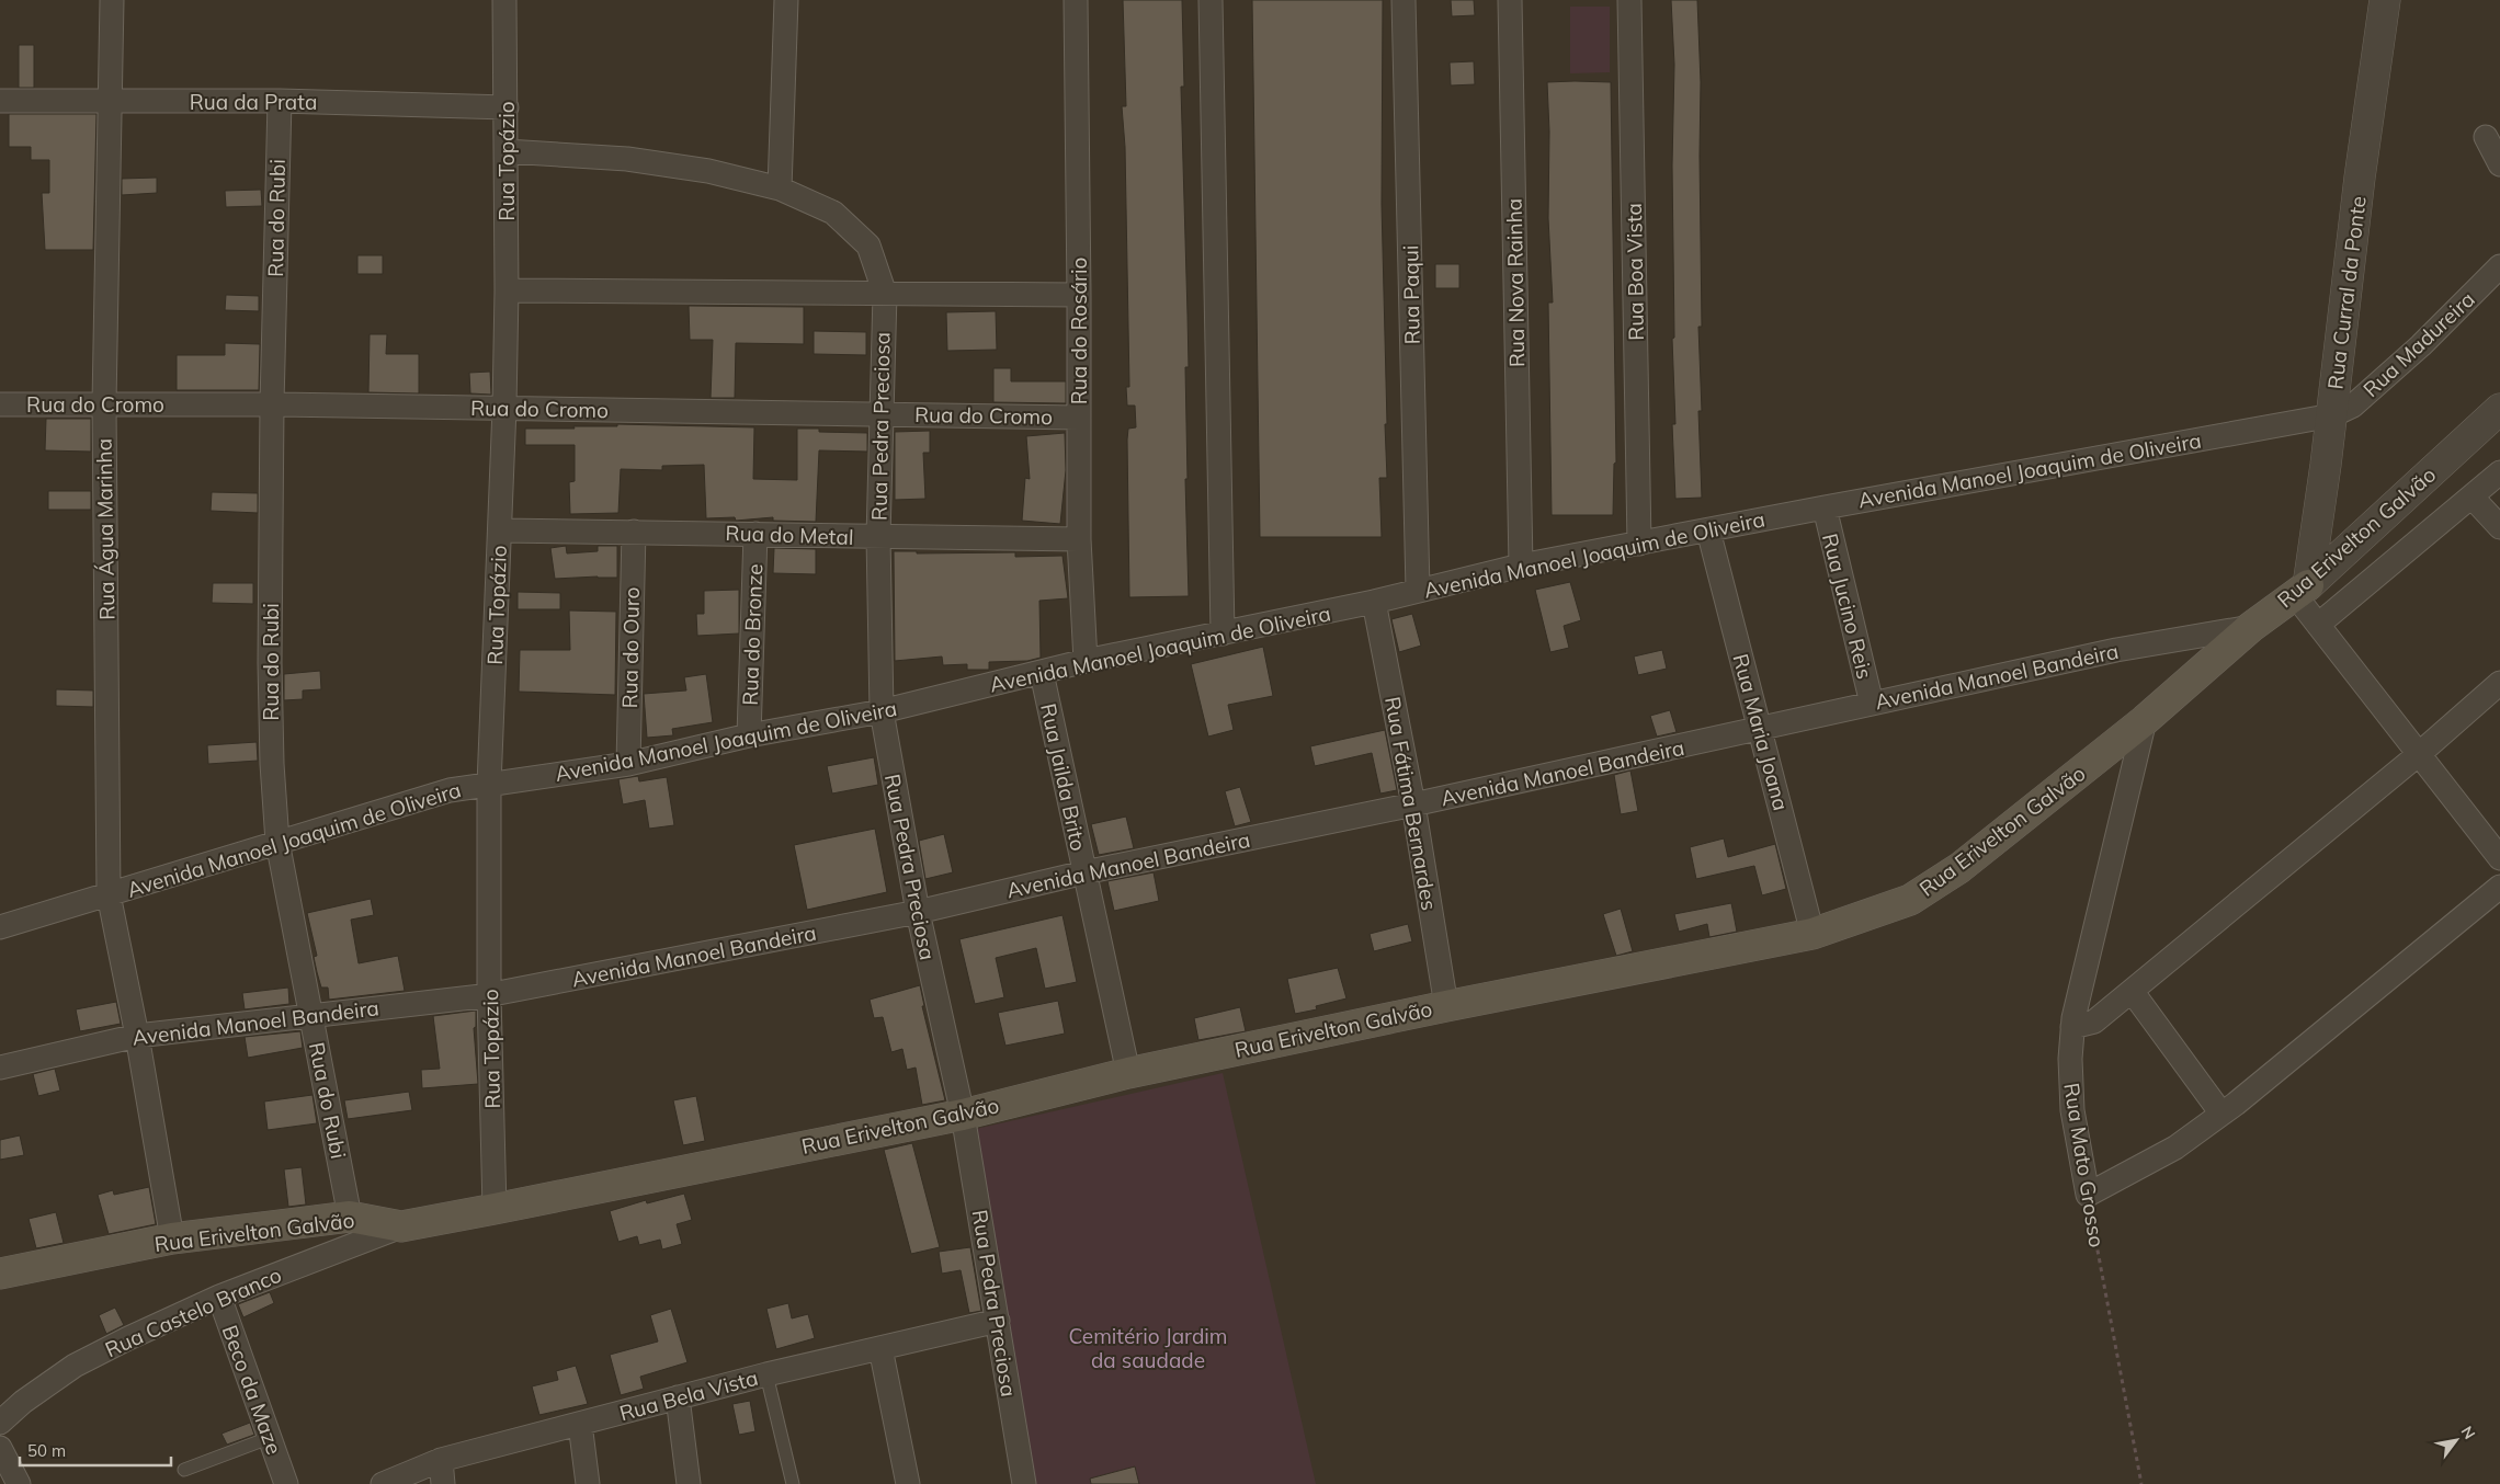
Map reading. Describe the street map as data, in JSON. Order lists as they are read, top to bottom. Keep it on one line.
{"streets":{"main road":["Rua Erivelton Galvão"],"street":["Rua da Prata","Rua Topázio","Rua do Rubi","Rua Boa Vista","Rua Nova Rainha","Rua Curral da Ponte","Rua Paqui","Rua do Rosário","Rua Madureira","Rua do Cromo","Rua Pedra Preciosa","Avenida Manoel Joaquim de Oliveira","Rua Água Marinha","Rua do Metal","Rua Jucino Reis","Rua do Bronze","Rua do Ouro","Avenida Manoel Bandeira","Rua Maria Joana","Rua Jailda Brito","Rua Fátima Bernardes","Rua Mato Grosso","Rua Castelo Branco","Beco da Maze","Rua Bela Vista"]},"crossings":[["Rua da Prata","Rua Topázio"],["Rua da Prata","Rua do Rubi"],["Rua da Prata","Rua Água Marinha"],["Rua Topázio","Rua do Cromo"],["Rua Topázio","Avenida Manoel Joaquim de Oliveira"],["Rua Topázio","Rua do Metal"],["Rua Topázio","Rua Erivelton Galvão"],["Rua Topázio","Avenida Manoel Bandeira"],["Rua do Rubi","Rua do Cromo"],["Rua do Rubi","Avenida Manoel Joaquim de Oliveira"],["Rua do Rubi","Rua Erivelton Galvão"],["Rua do Rubi","Avenida Manoel Bandeira"],["Rua Boa Vista","Avenida Manoel Joaquim de Oliveira"],["Rua Nova Rainha","Avenida Manoel Joaquim de Oliveira"],["Rua Curral da Ponte","Rua Madureira"],["Rua Curral da Ponte","Avenida Manoel Joaquim de Oliveira"],["Rua Curral da Ponte","Rua Erivelton Galvão"],["Rua Paqui","Avenida Manoel Joaquim de Oliveira"],["Rua do Rosário","Rua do Cromo"],["Rua do Rosário","Avenida Manoel Joaquim de Oliveira"],["Rua do Rosário","Rua do Metal"],["Rua Madureira","Avenida Manoel Joaquim de Oliveira"],["Rua do Cromo","Rua Pedra Preciosa"],["Rua do Cromo","Rua Água Marinha"],["Rua Pedra Preciosa","Avenida Manoel Joaquim de Oliveira"],["Rua Pedra Preciosa","Rua do Metal"],["Rua Pedra Preciosa","Rua Erivelton Galvão"],["Rua Pedra Preciosa","Avenida Manoel Bandeira"],["Rua Pedra Preciosa","Rua Bela Vista"],["Avenida Manoel Joaquim de Oliveira","Rua Água Marinha"],["Avenida Manoel Joaquim de Oliveira","Rua Jucino Reis"],["Avenida Manoel Joaquim de Oliveira","Rua do Bronze"],["Avenida Manoel Joaquim de Oliveira","Rua do Ouro"],["Avenida Manoel Joaquim de Oliveira","Rua Maria Joana"],["Avenida Manoel Joaquim de Oliveira","Rua Jailda Brito"],["Avenida Manoel Joaquim de Oliveira","Rua Fátima Bernardes"],["Rua Água Marinha","Rua Erivelton Galvão"],["Rua Água Marinha","Avenida Manoel Bandeira"],["Rua do Metal","Rua do Bronze"],["Rua do Metal","Rua do Ouro"],["Rua Erivelton Galvão","Avenida Manoel Bandeira"],["Rua Erivelton Galvão","Rua Maria Joana"],["Rua Erivelton Galvão","Rua Jailda Brito"],["Rua Erivelton Galvão","Rua Fátima Bernardes"],["Rua Erivelton Galvão","Rua Mato Grosso"],["Rua Erivelton Galvão","Rua Castelo Branco"],["Rua Jucino Reis","Avenida Manoel Bandeira"],["Avenida Manoel Bandeira","Rua Maria Joana"],["Avenida Manoel Bandeira","Rua Jailda Brito"],["Avenida Manoel Bandeira","Rua Fátima Bernardes"],["Rua Castelo Branco","Beco da Maze"]],"parks":["Cemitério Jardim da saudade"],"scale_bar":"50 m","north":"top right"}
